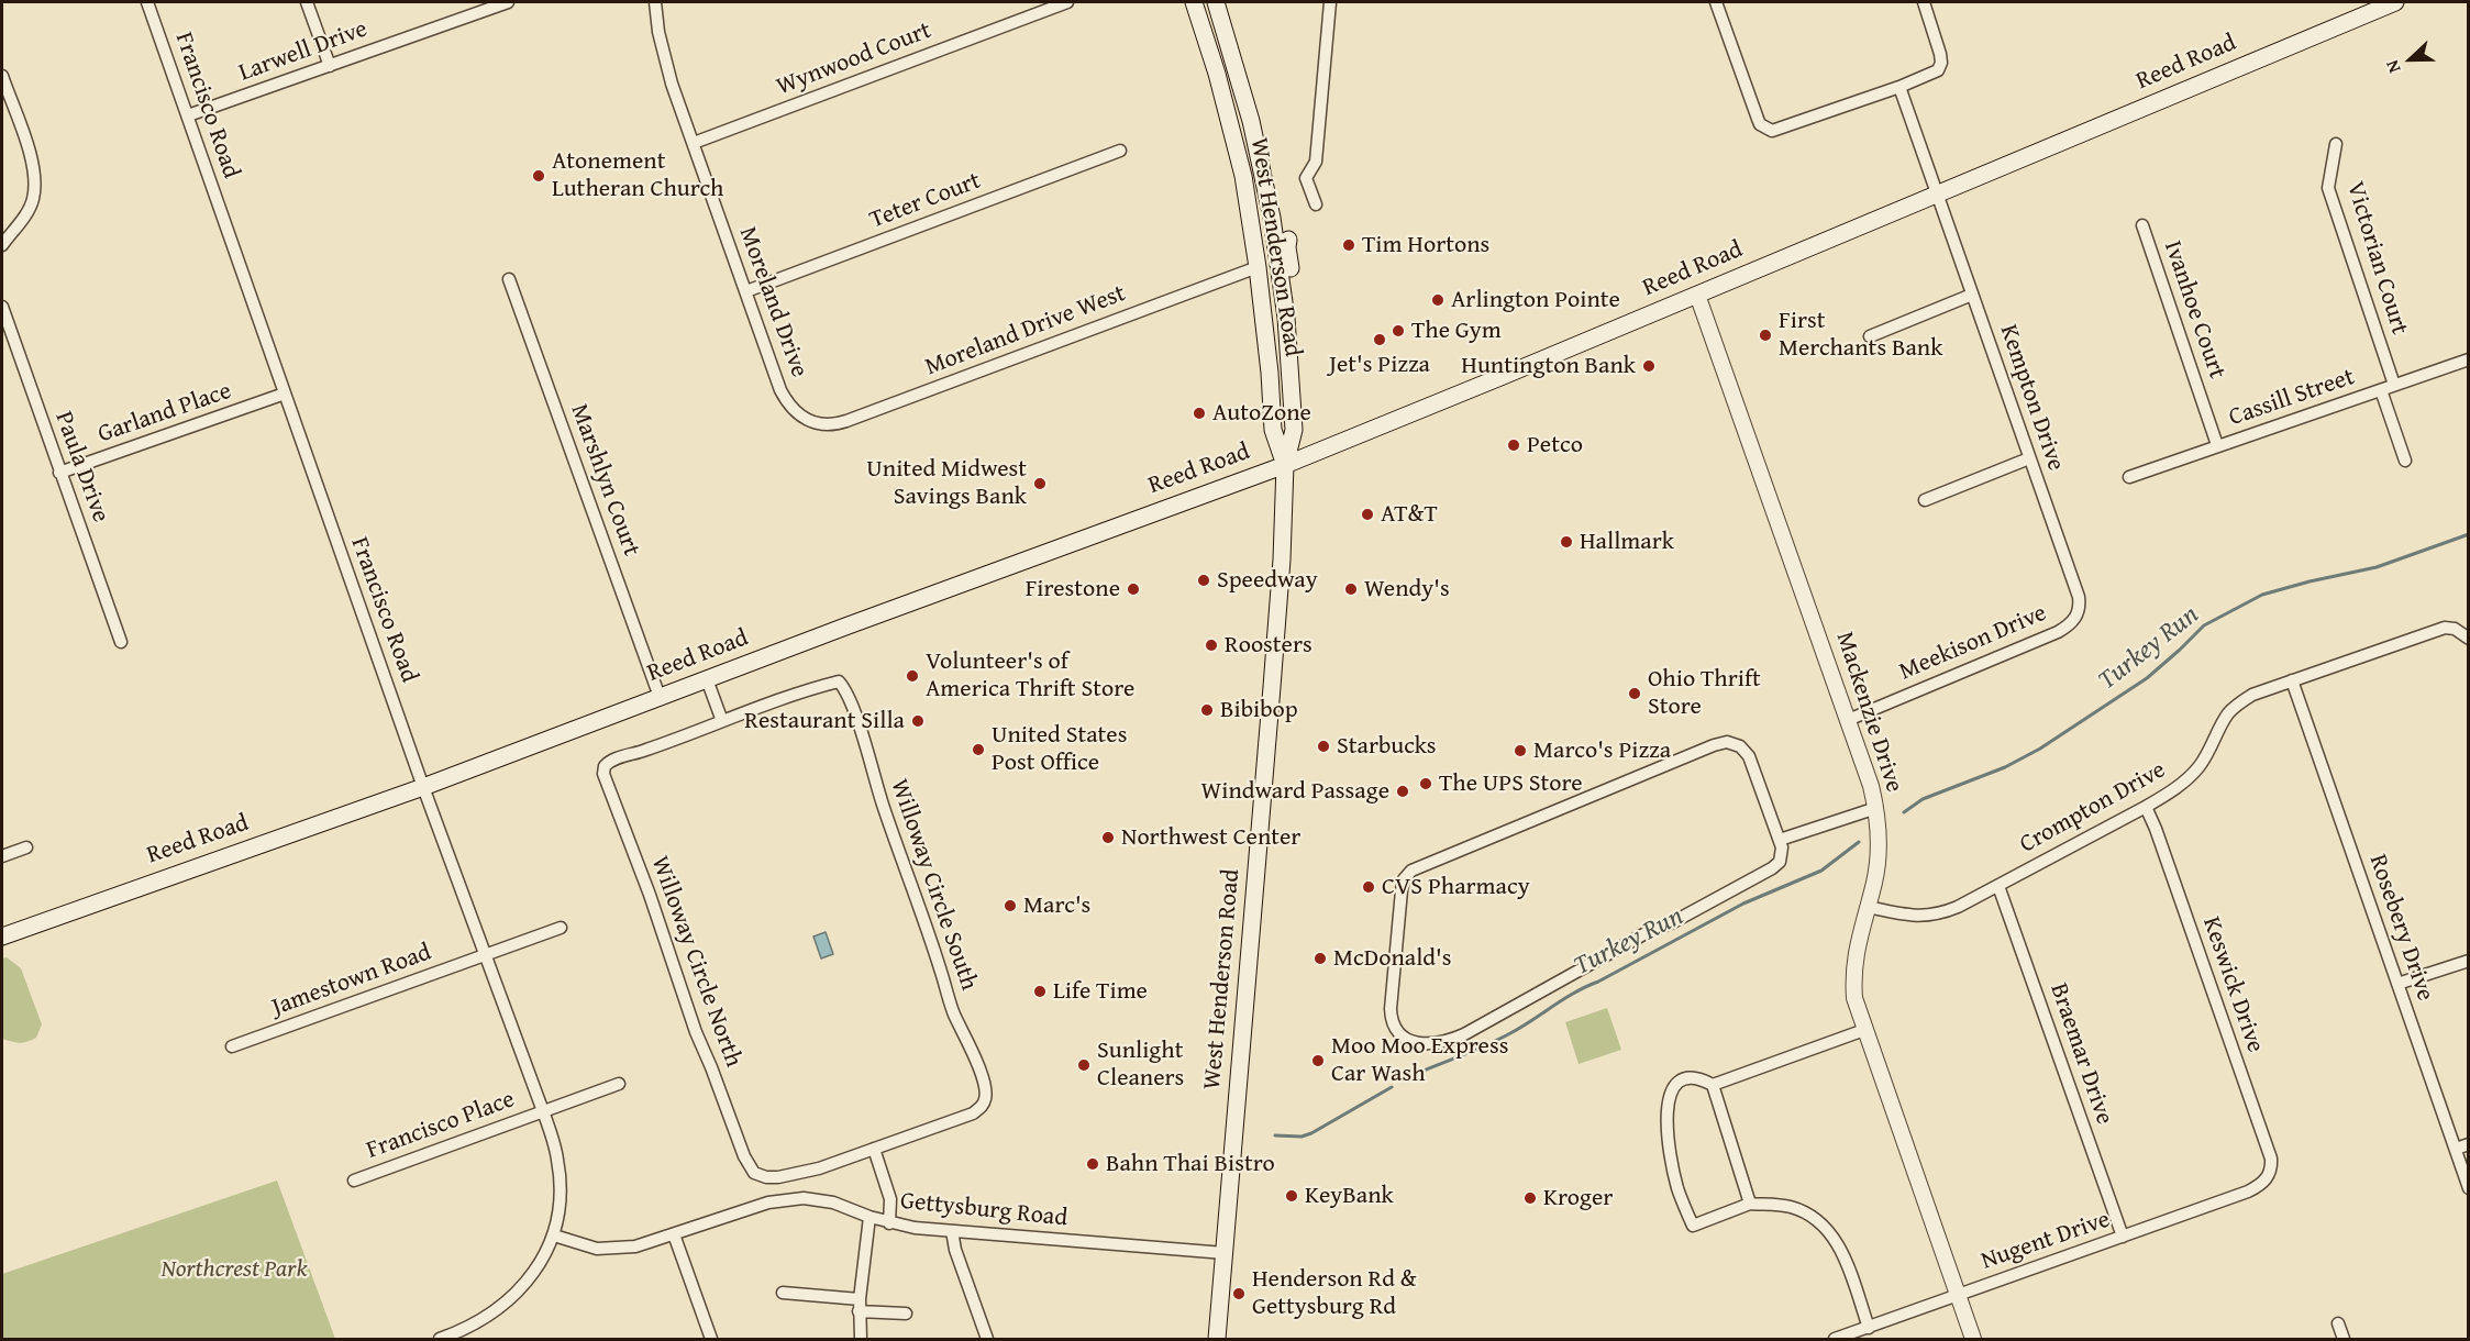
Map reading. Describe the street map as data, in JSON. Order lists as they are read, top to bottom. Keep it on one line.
{"streets":{"main road":["Reed Road","West Henderson Road"],"street":["Larwell Drive","Wynwood Court","Francisco Road","Teter Court","Victorian Court","Moreland Drive","Ivanhoe Court","Moreland Drive West","Kempton Drive","Cassill Street","Garland Place","Paula Drive","Marshlyn Court","Meekison Drive","Mackenzie Drive","Crompton Drive","Willoway Circle South","Rosebery Drive","Willoway Circle North","Jamestown Road","Keswick Drive","Braemar Drive","Francisco Place","Gettysburg Road","Nugent Drive"]},"crossings":[["Larwell Drive","Francisco Road"],["Wynwood Court","Moreland Drive"],["Reed Road","Francisco Road"],["Reed Road","West Henderson Road"],["Reed Road","Kempton Drive"],["Reed Road","Marshlyn Court"],["Reed Road","Mackenzie Drive"],["Francisco Road","Garland Place"],["Francisco Road","Jamestown Road"],["Francisco Road","Francisco Place"],["Francisco Road","Gettysburg Road"],["Teter Court","Moreland Drive"],["West Henderson Road","Moreland Drive West"],["West Henderson Road","Gettysburg Road"],["Victorian Court","Cassill Street"],["Moreland Drive","Moreland Drive West"],["Ivanhoe Court","Cassill Street"],["Kempton Drive","Meekison Drive"],["Garland Place","Paula Drive"],["Meekison Drive","Mackenzie Drive"],["Mackenzie Drive","Crompton Drive"],["Mackenzie Drive","Nugent Drive"],["Crompton Drive","Rosebery Drive"],["Crompton Drive","Keswick Drive"],["Crompton Drive","Braemar Drive"],["Willoway Circle South","Willoway Circle North"],["Keswick Drive","Nugent Drive"],["Braemar Drive","Nugent Drive"]],"water":["Turkey Run"],"parks":["Northcrest Park"],"places":["Atonement Lutheran Church","Tim Hortons","Arlington Pointe","The Gym","First Merchants Bank","Jet's Pizza","Huntington Bank","AutoZone","Petco","United Midwest Savings Bank","AT&T","Hallmark","Speedway","Firestone","Wendy's","Roosters","Volunteer's of America Thrift Store","Ohio Thrift Store","Bibibop","Restaurant Silla","Starbucks","United States Post Office","Marco's Pizza","The UPS Store","Windward Passage","Northwest Center","CVS Pharmacy","Marc's","McDonald's","Life Time","Moo Moo Express Car Wash","Sunlight Cleaners","Bahn Thai Bistro","KeyBank","Kroger","Henderson Rd & Gettysburg Rd"],"north":"left"}
